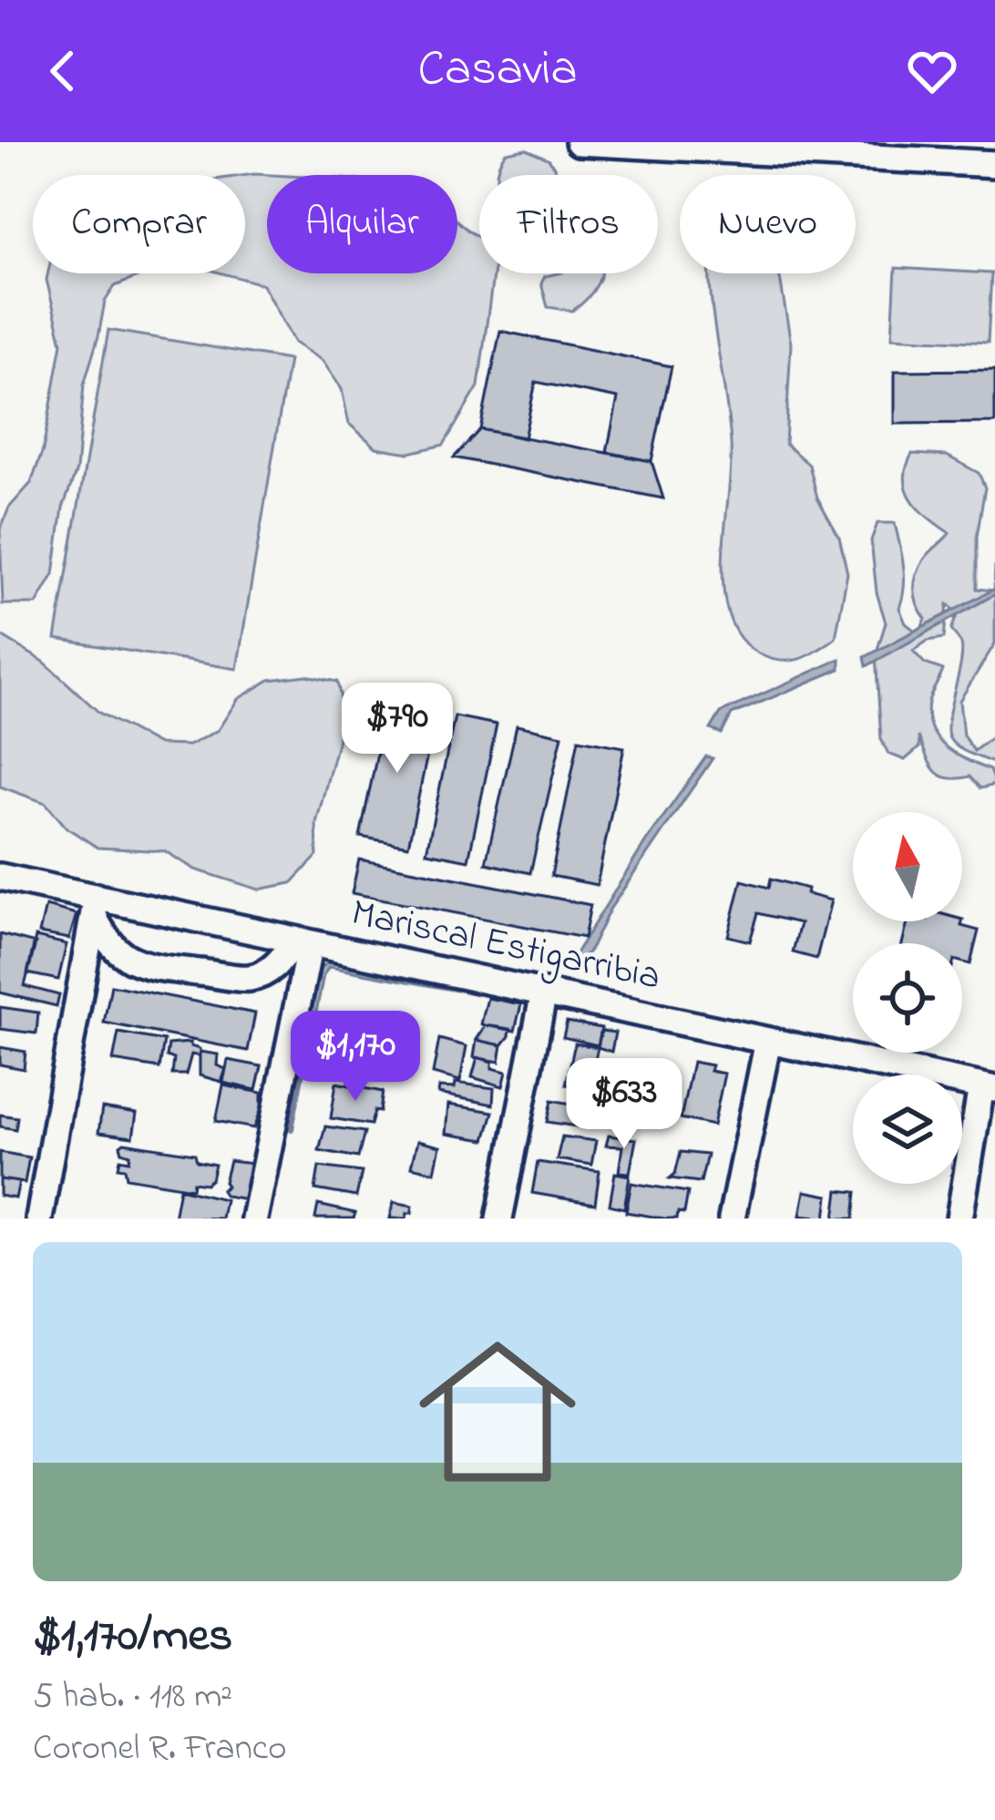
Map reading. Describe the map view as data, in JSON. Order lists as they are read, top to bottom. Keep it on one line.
{"streets":{"street":["Mariscal Estigarribia"]},"north":"top","page":{"header":"Casavia","chip":["Comprar","Alquilar","Filtros","Nuevo"],"price":["$790","$1,170","$633"],"list":[{"name":"$1,170/mes","note":"5 hab. · 118 m² · Coronel R. Franco"}]}}
